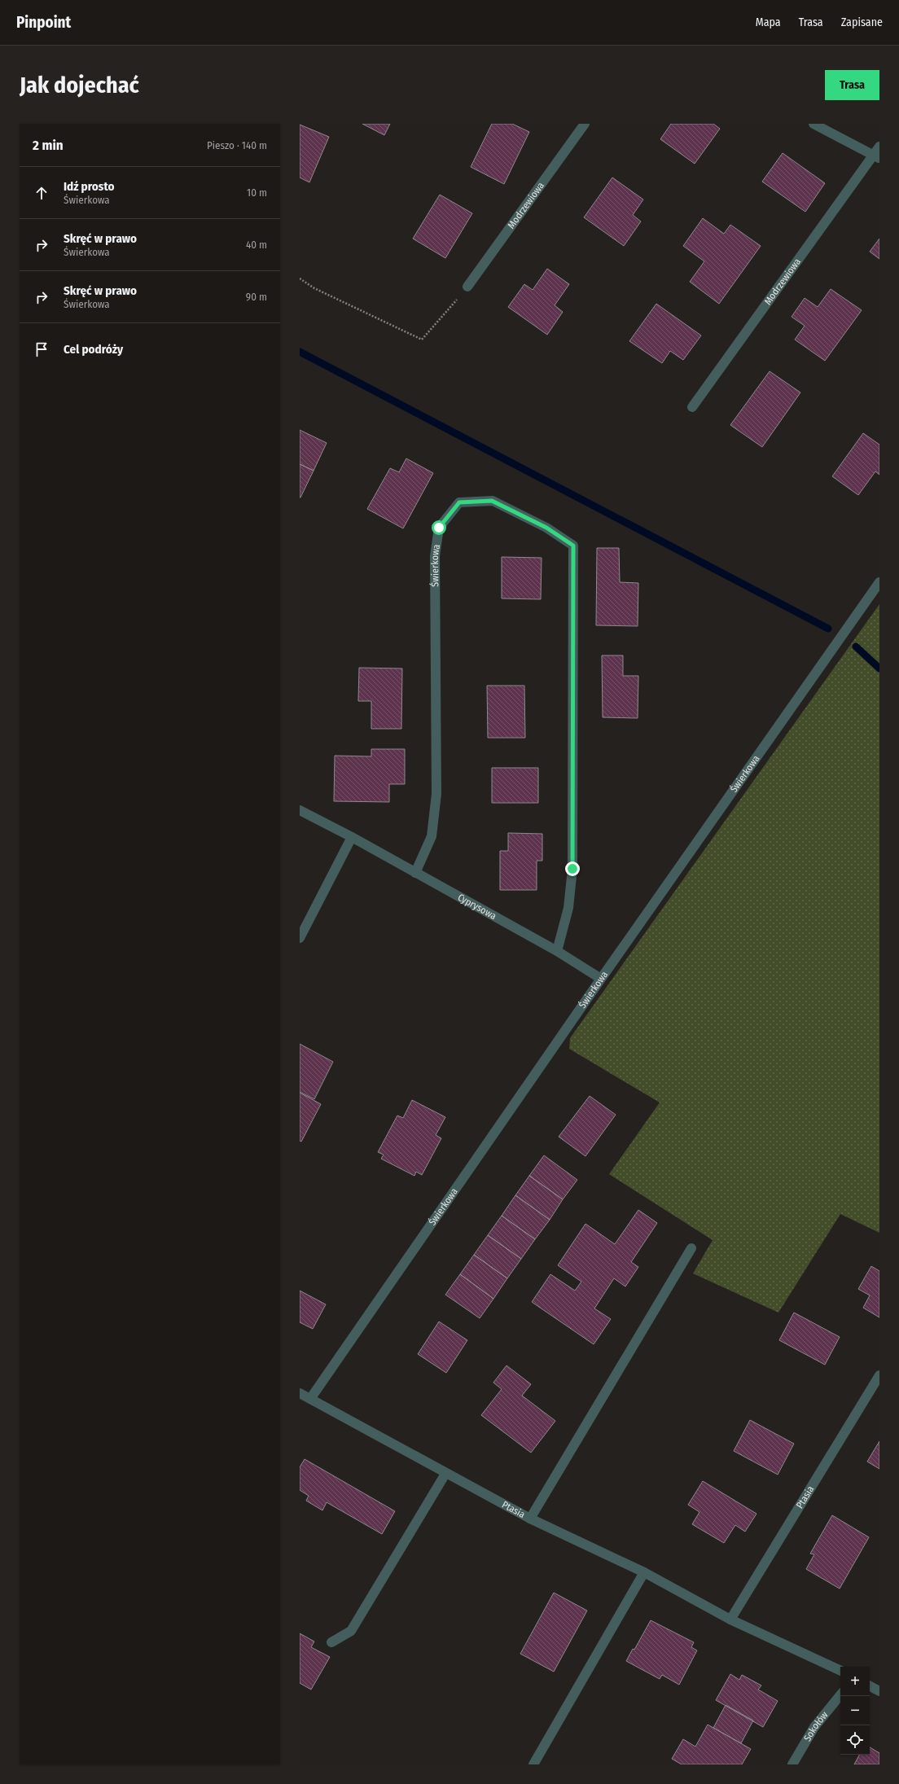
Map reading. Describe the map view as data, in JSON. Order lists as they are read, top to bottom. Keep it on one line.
{"streets":{"street":["Modrzewiowa","Świerkowa","Cyprysowa","Ptasia","Sokołów"]},"crossings":[["Świerkowa","Cyprysowa"],["Świerkowa","Ptasia"]],"page":{"header":"Pinpoint","nav":["Mapa","Trasa","Zapisane"],"buttons":"Trasa","title":"Jak dojechać","heading":["2 min","Pieszo · 140 m"],"list":[["Idź prosto","Świerkowa","10 m"],["Skręć w prawo","Świerkowa","40 m"],["Skręć w prawo","Świerkowa","90 m"],"Cel podróży"],"map_buttons":["+","−"]}}
